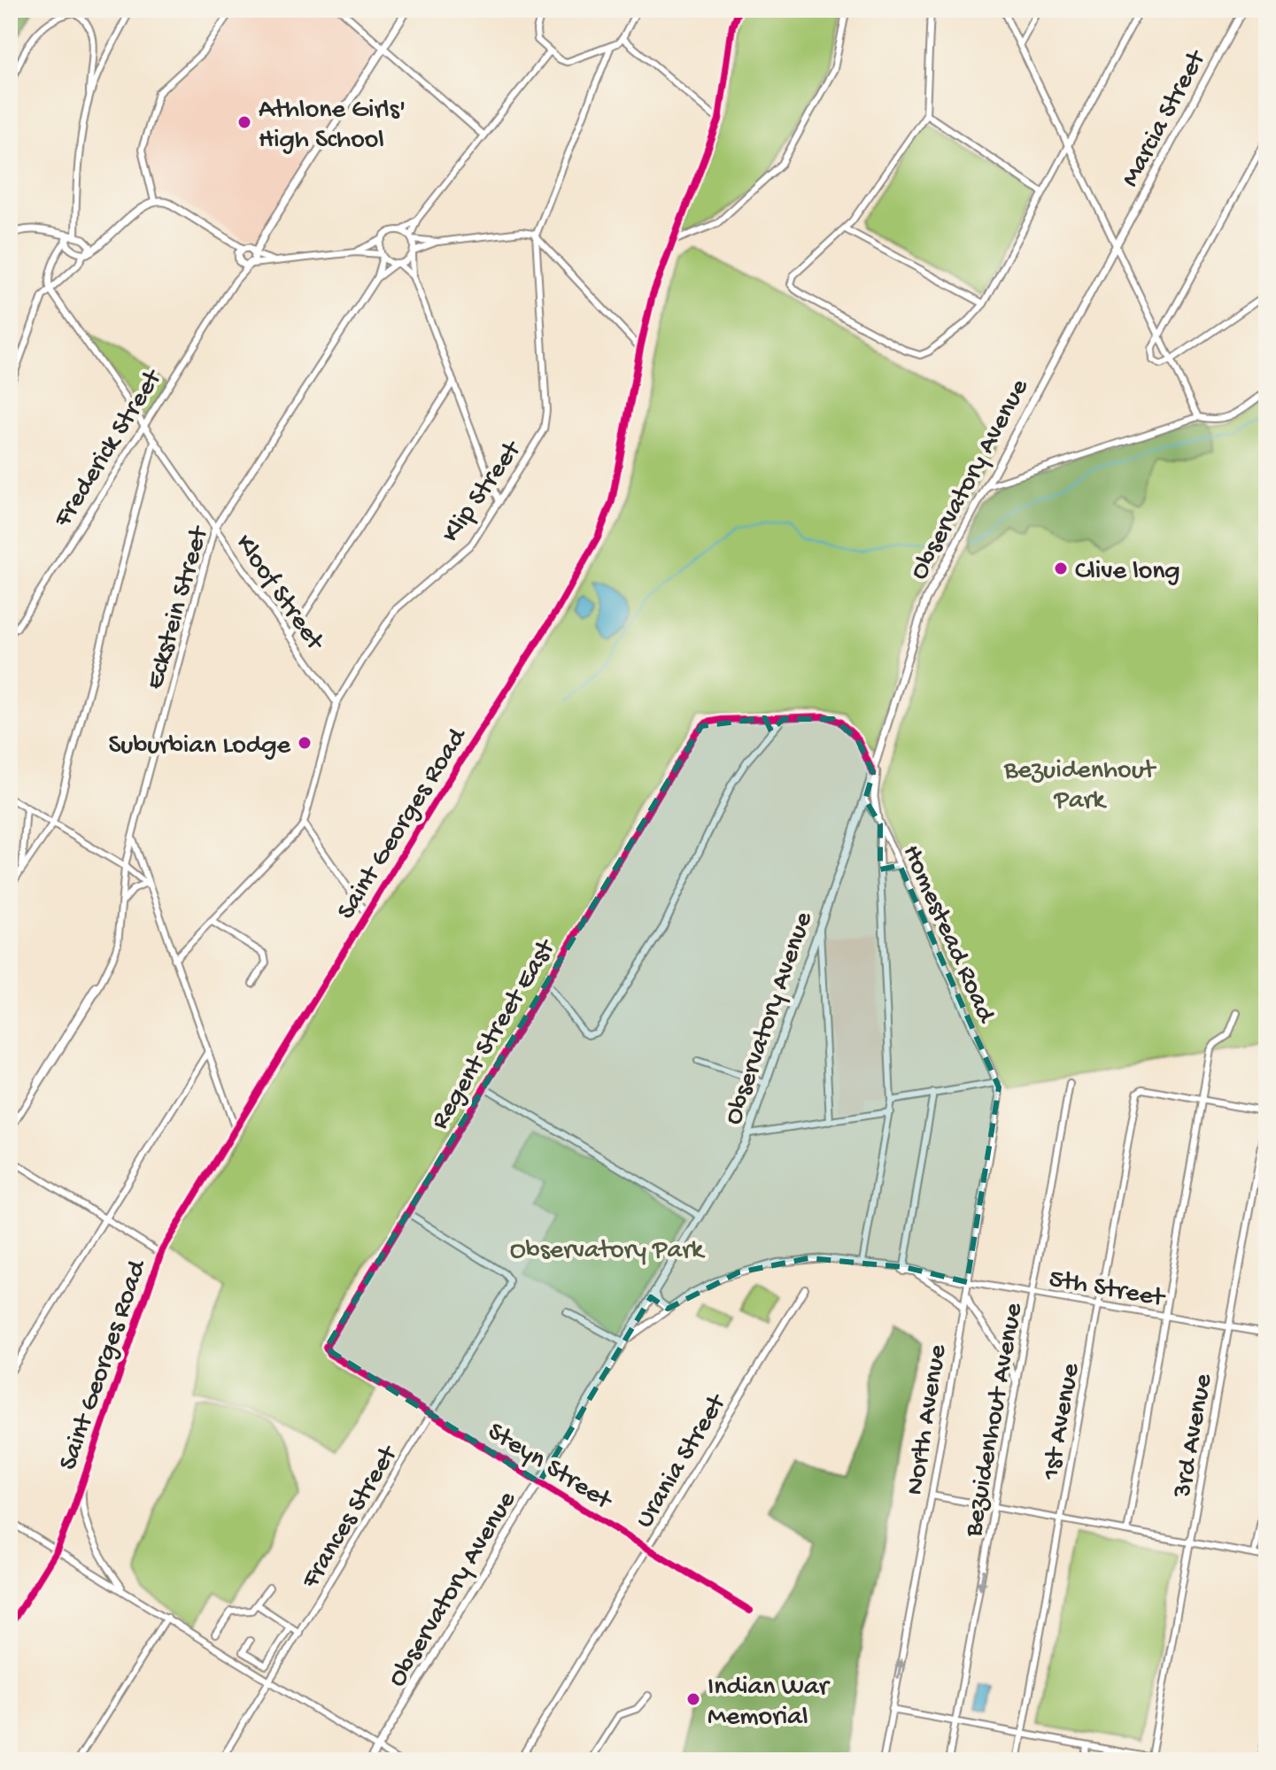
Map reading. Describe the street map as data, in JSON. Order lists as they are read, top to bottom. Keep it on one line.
{"streets":{"main road":["Marcia Street","Observatory Avenue"],"street":["Frederick Street","Klip Street","Kloof Street","Eckstein Street","Saint Georges Road","Homestead Road","Regent Street East","5th Street","North Avenue","Bezuidenhout Avenue","1st Avenue","3rd Avenue","Urania Street","Steyn Street","Frances Street"]},"crossings":[["Marcia Street","Observatory Avenue"],["Frederick Street","Kloof Street"],["Observatory Avenue","Homestead Road"],["Observatory Avenue","Steyn Street"],["Klip Street","Kloof Street"],["Kloof Street","Eckstein Street"],["Homestead Road","North Avenue"],["Regent Street East","Steyn Street"],["Regent Street East","Frances Street"],["5th Street","North Avenue"],["5th Street","Bezuidenhout Avenue"],["5th Street","1st Avenue"],["5th Street","3rd Avenue"],["Urania Street","Steyn Street"],["Steyn Street","Frances Street"]],"parks":["Bezuidenhout Park","Observatory Park"],"places":["Athlone Girls' High School","Clive long","Suburbian Lodge","Indian War Memorial"]}
